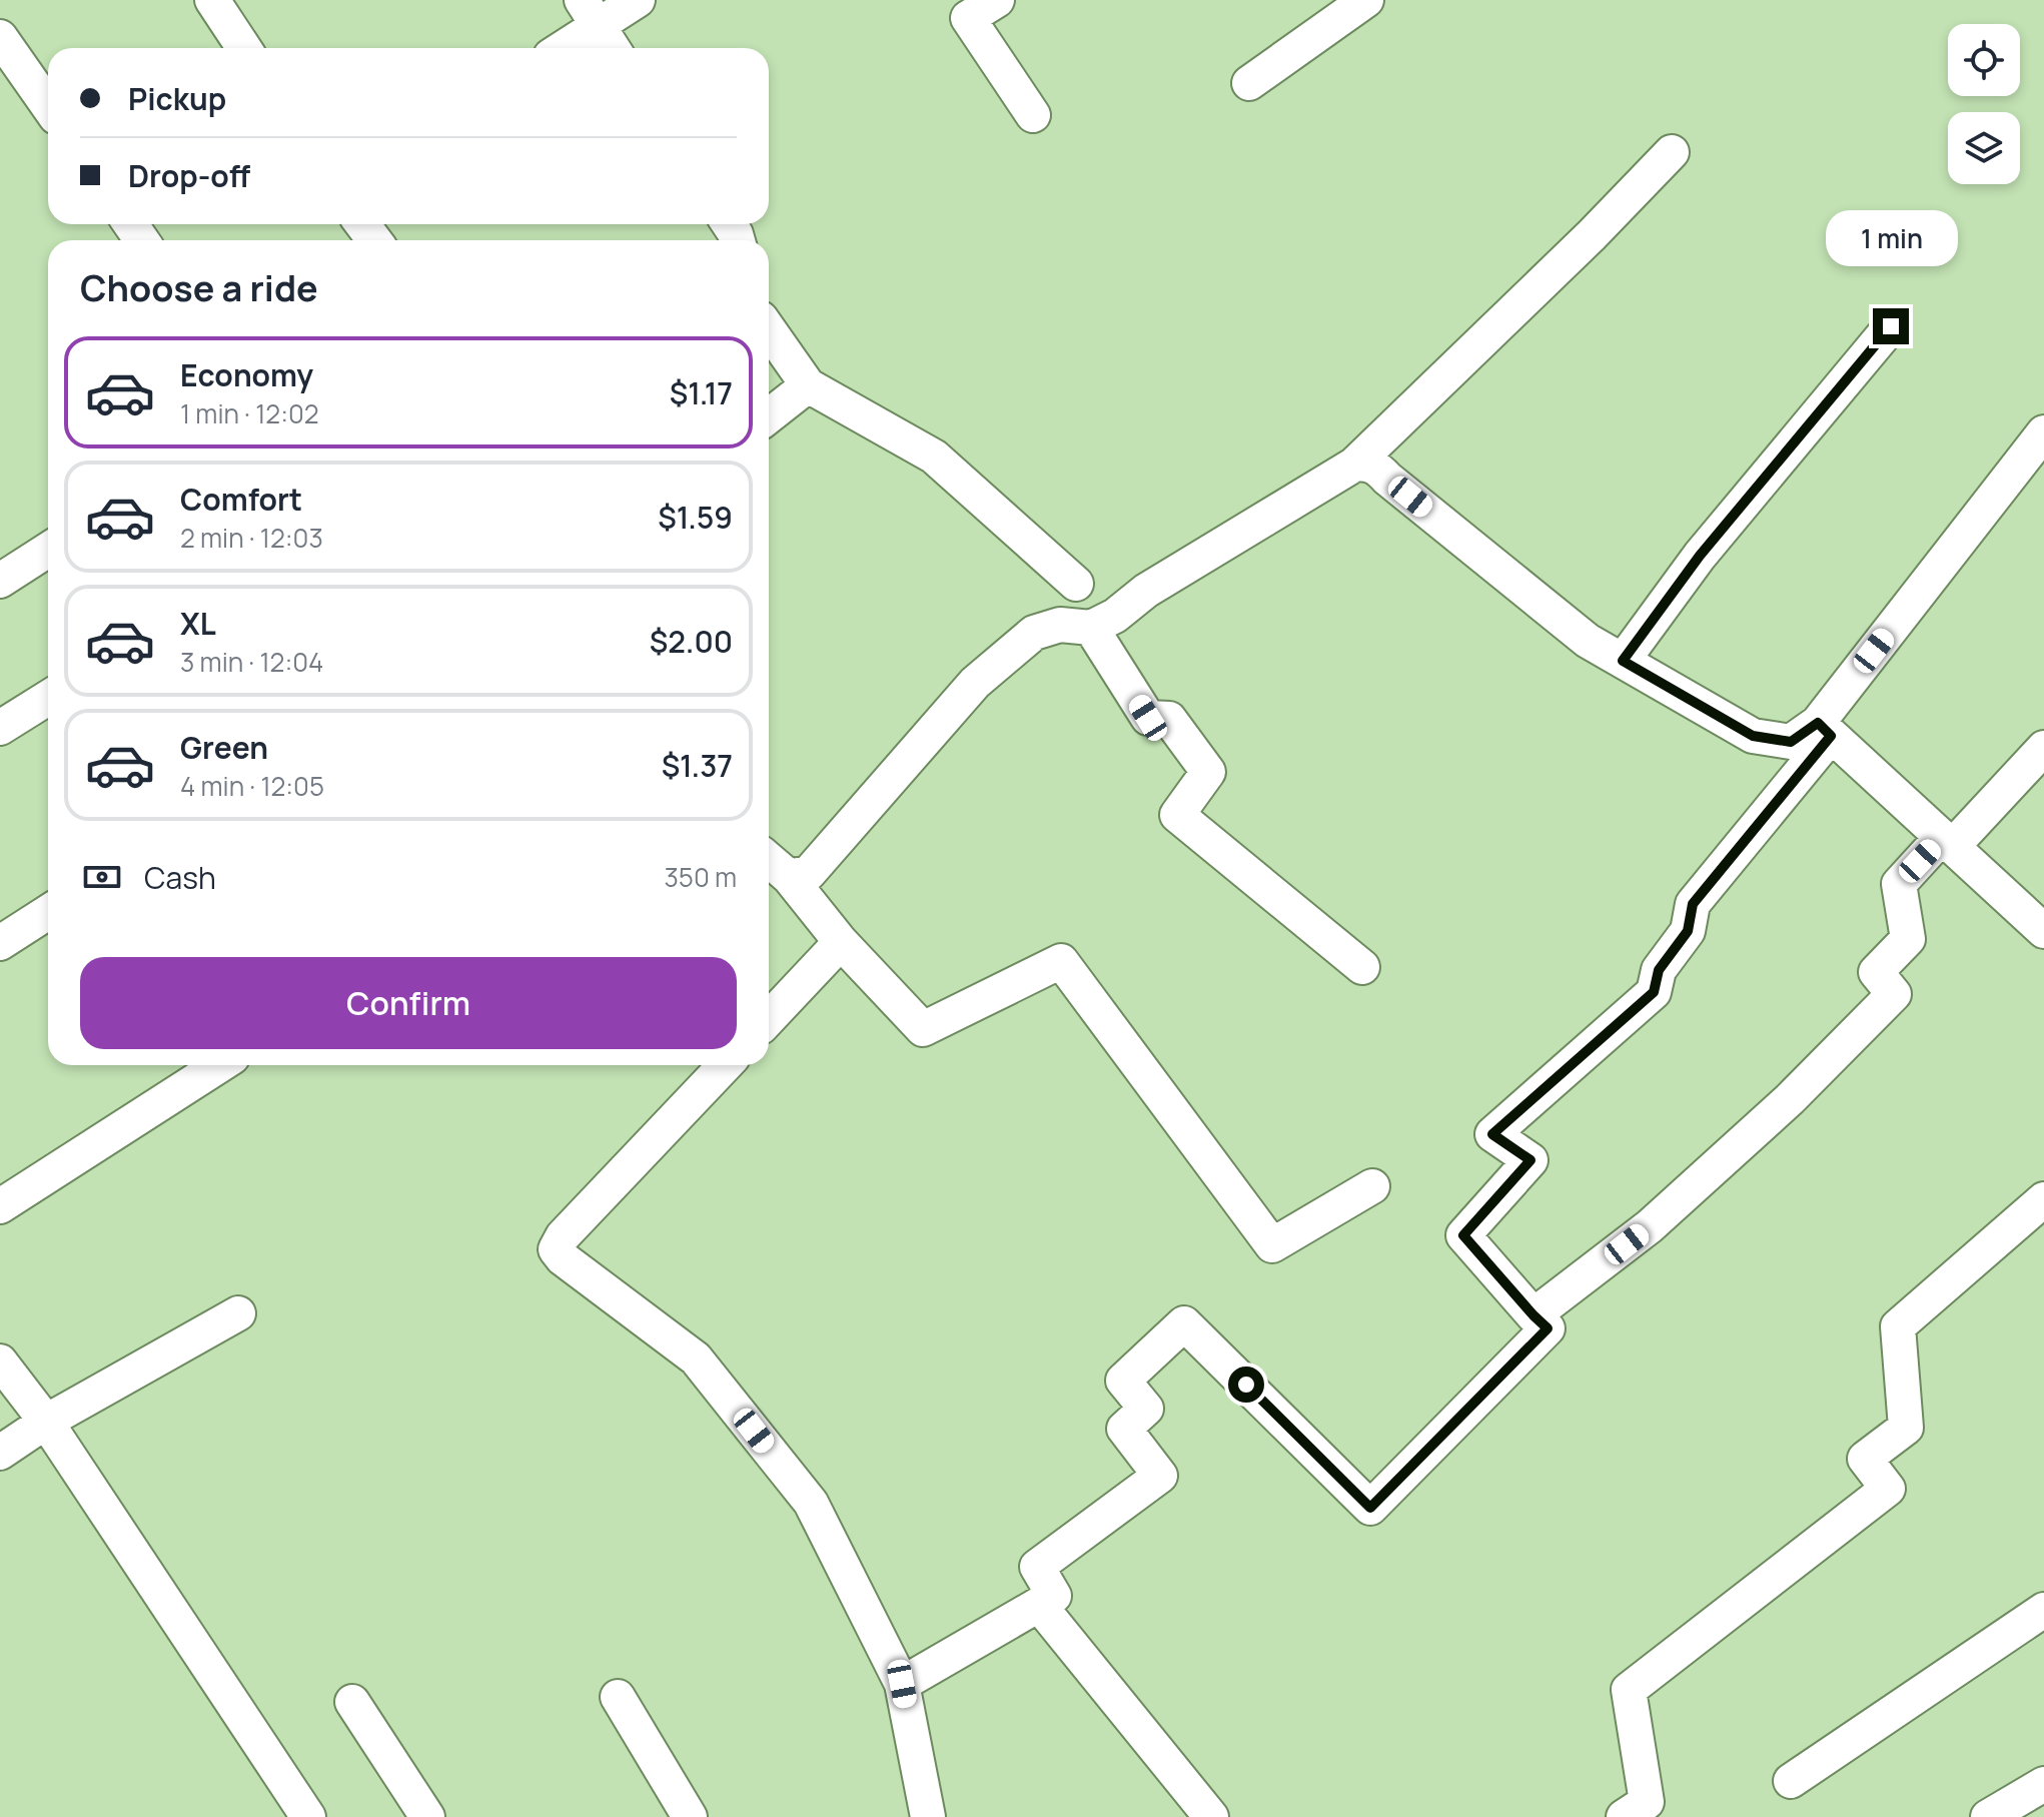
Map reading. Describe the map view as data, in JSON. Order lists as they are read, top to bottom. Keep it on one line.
{"page":{"banner":["Pickup","Drop-off"],"bubble":"1 min","heading":"Choose a ride","list":[{"name":"Economy","note":"1 min · 12:02","value":"$1.17"},{"name":"Comfort","note":"2 min · 12:03","value":"$1.59"},{"name":"XL","note":"3 min · 12:04","value":"$2.00"},{"name":"Green","note":"4 min · 12:05","value":"$1.37"}],"pay":["Cash","350 m"],"buttons":"Confirm"}}
